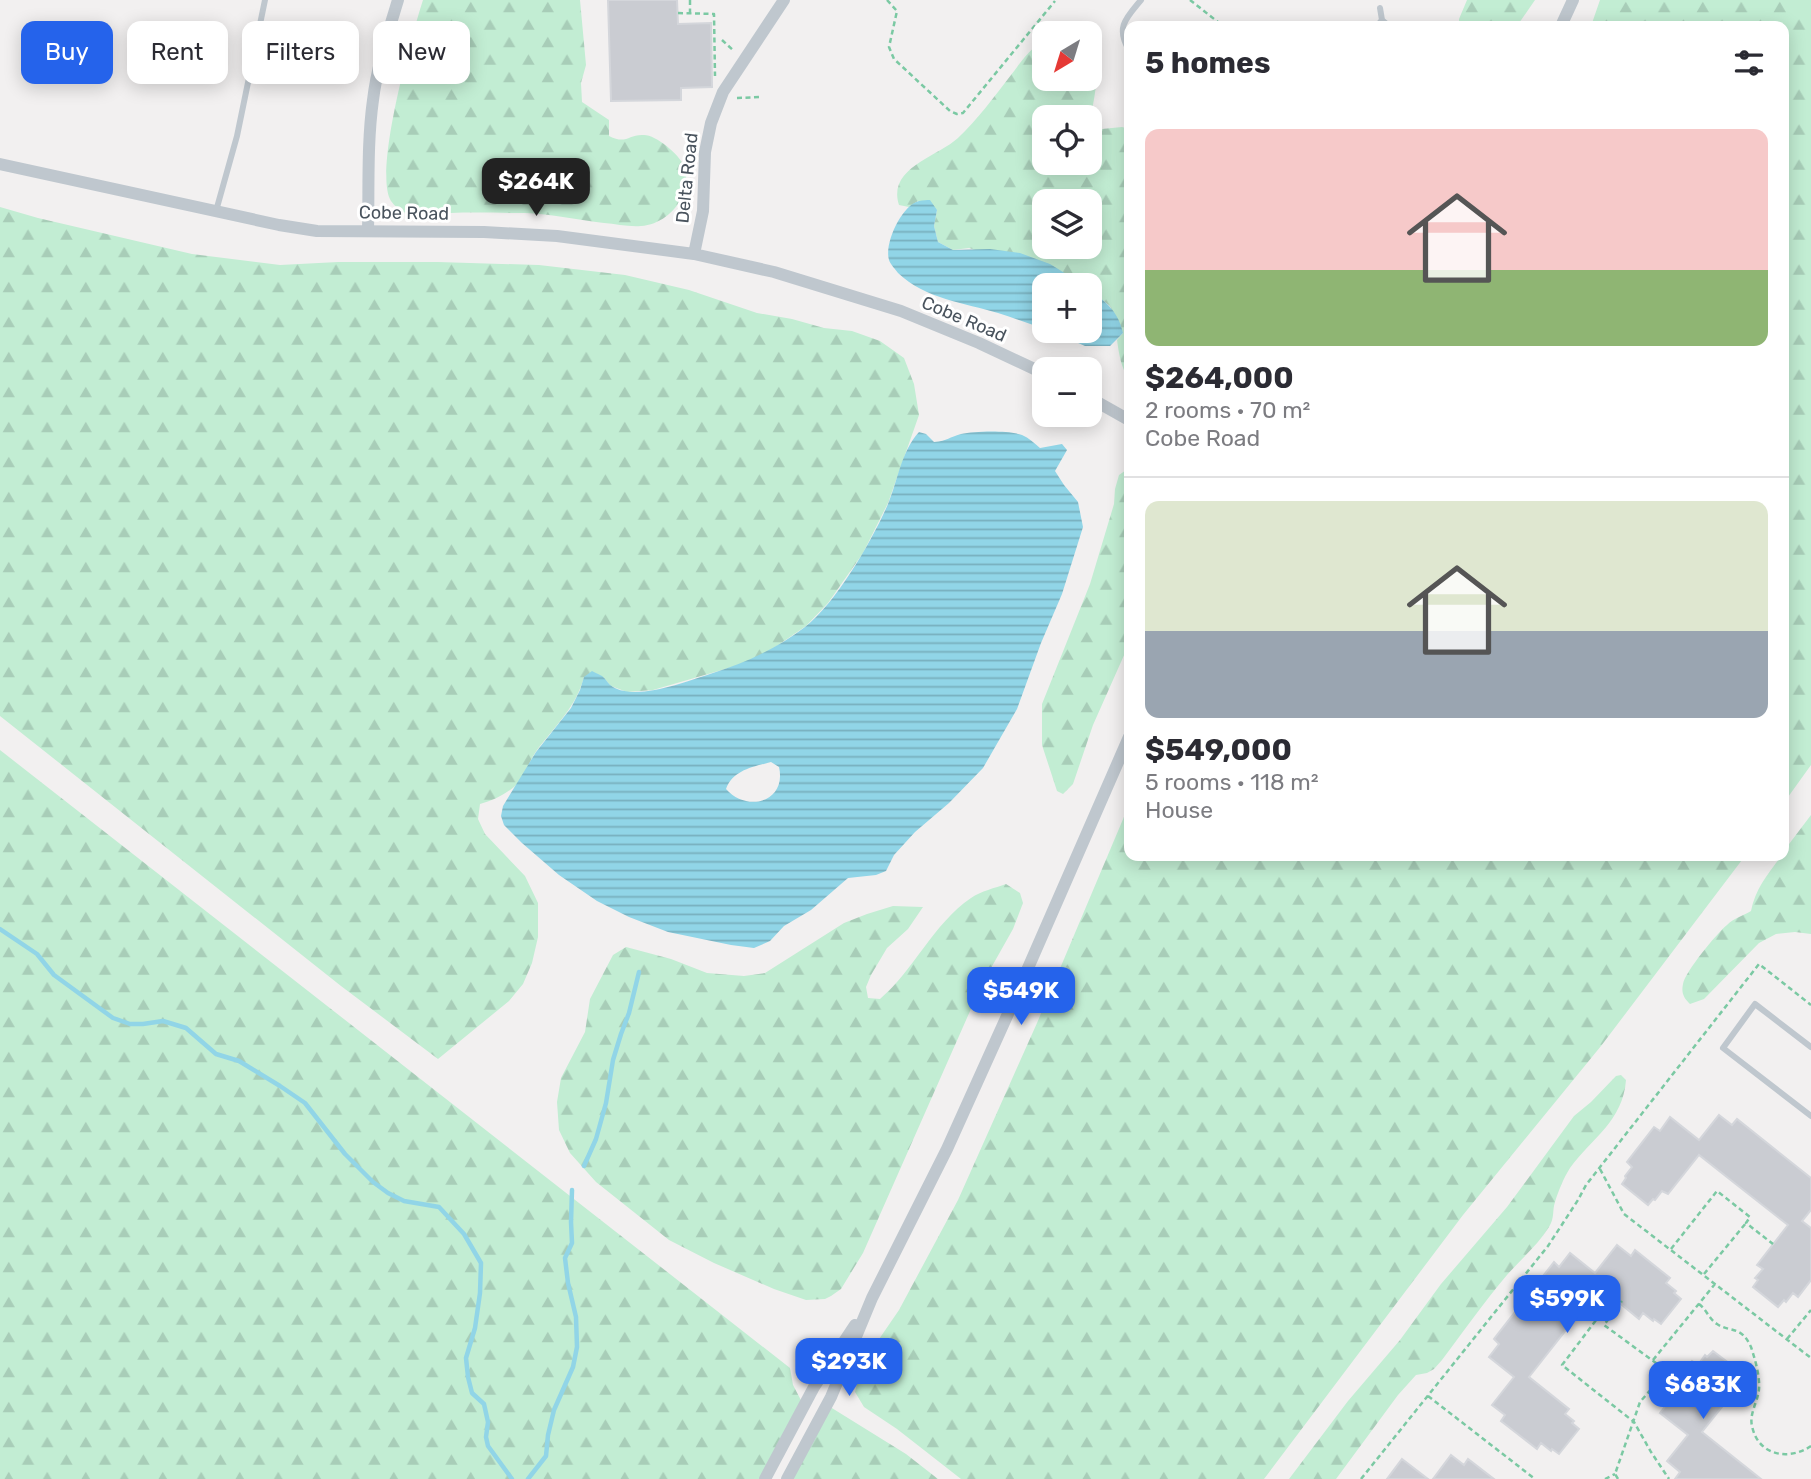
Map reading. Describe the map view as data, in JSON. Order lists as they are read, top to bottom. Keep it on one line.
{"streets":{"street":["Delta Road","Cobe Road"]},"crossings":[["Delta Road","Cobe Road"]],"north":"bottom left","page":{"map_buttons":["+","−"],"chip":["Buy","Rent","Filters","New"],"heading":"5 homes","list":[{"name":"$264,000","note":"2 rooms · 70 m² · Cobe Road"},{"name":"$549,000","note":"5 rooms · 118 m² · House"}],"price":["$264K","$549K","$599K","$293K","$683K"]}}
